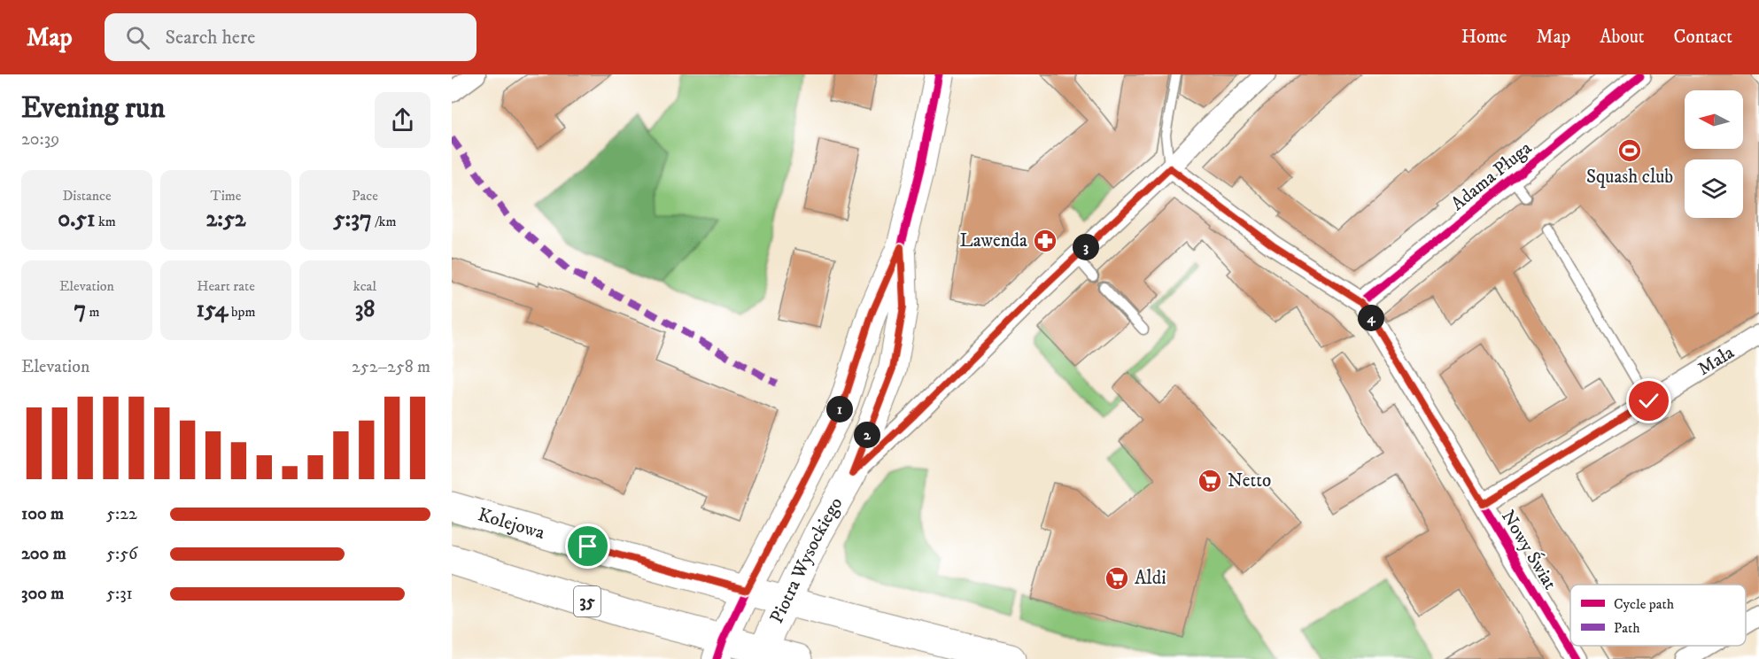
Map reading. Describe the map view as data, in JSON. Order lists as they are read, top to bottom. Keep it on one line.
{"streets":{"main road":["Kolejowa","35"],"street":["Adama Pługa","Mała","Nowy Świat","Piotra Wysockiego"]},"crossings":[["Adama Pługa","Nowy Świat"],["Mała","Nowy Świat"],["Kolejowa","Piotra Wysockiego"],["Piotra Wysockiego","35"]],"places":{"sports":["Squash club"],"pharmacy":["Lawenda"],"supermarket":["Netto","Aldi"]},"legend":["Cycle path","Path"],"north":"left","page":{"header":"Map","search":"Search here","nav":["Home","Map","About","Contact"],"heading":["Evening run","20:39"],"stats":[["Distance","0.51 km"],["Time","2:52"],["Pace","5:37 /km"],["Elevation","7 m"],["Heart rate","154 bpm"],["kcal","38"]],"pins":["3","4","1","2"],"chart":["Elevation","252–258 m"],"list":[{"name":"100 m","note":"5:22"},{"name":"200 m","note":"5:56"},{"name":"300 m","note":"5:31"}]}}
